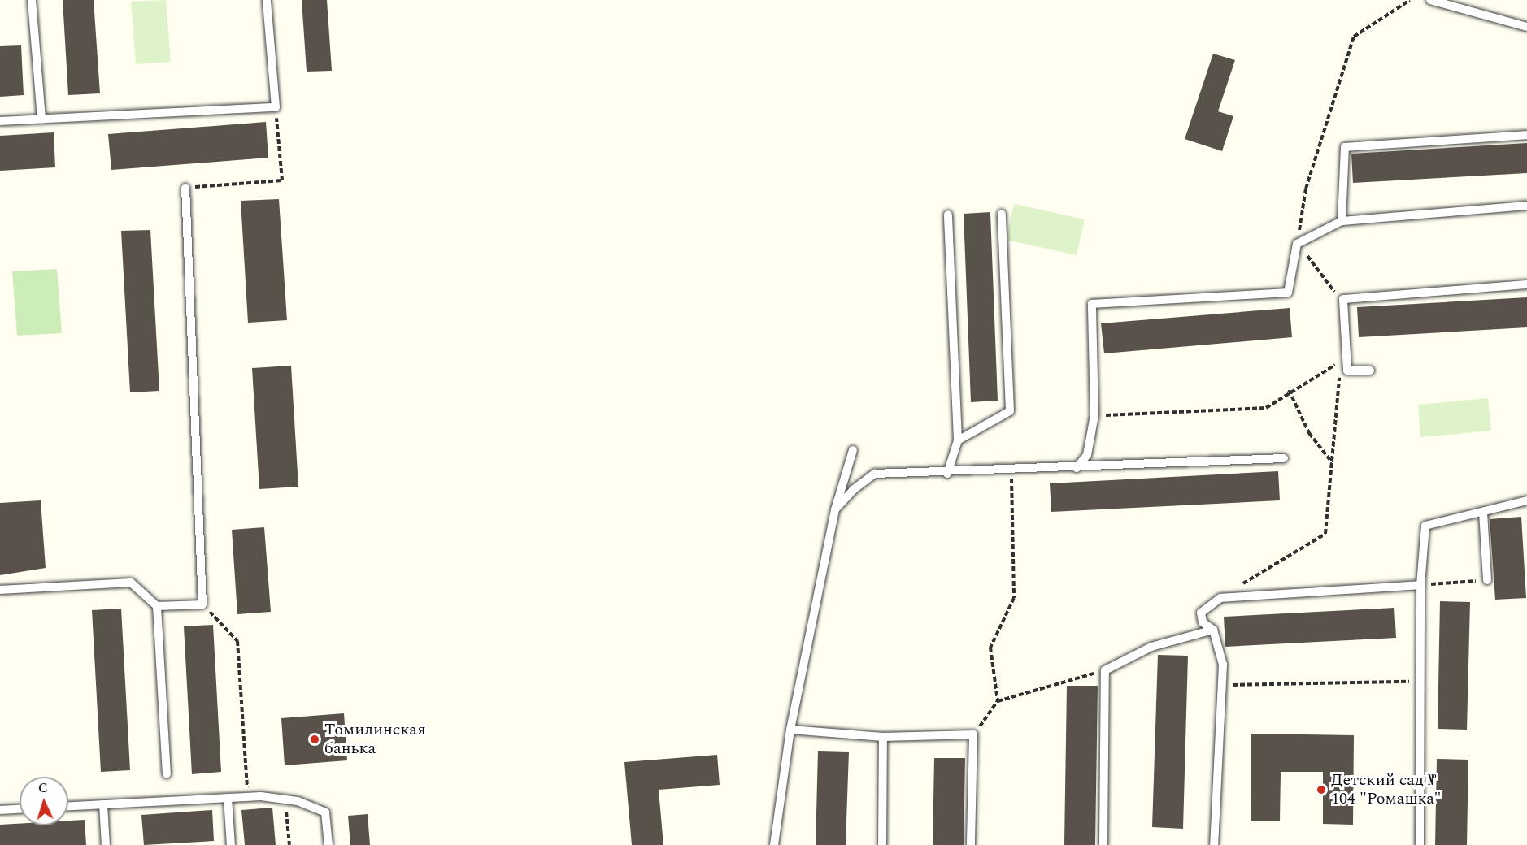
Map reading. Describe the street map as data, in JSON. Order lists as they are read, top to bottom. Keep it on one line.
{"places":["Томилинская банька","Детский сад № 104 \"Ромашка\""],"north":"top"}
